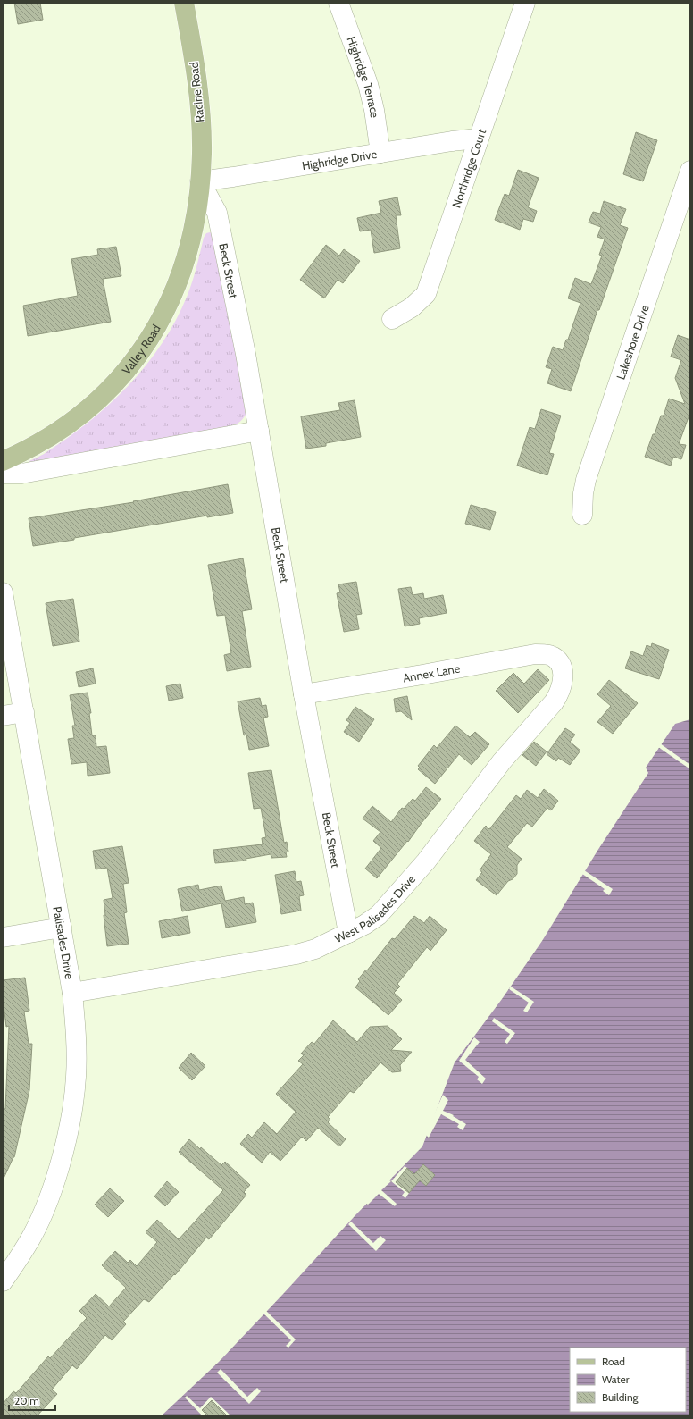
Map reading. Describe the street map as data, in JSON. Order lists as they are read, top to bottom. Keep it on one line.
{"streets":{"main road":["Racine Road","Valley Road"],"street":["Highridge Terrace","Highridge Drive","Northridge Court","Beck Street","Lakeshore Drive","Annex Lane","West Palisades Drive","Palisades Drive"]},"crossings":[["Highridge Terrace","Highridge Drive"],["Racine Road","Highridge Drive"],["Racine Road","Beck Street"],["Racine Road","Valley Road"],["Highridge Drive","Northridge Court"],["Highridge Drive","Beck Street"],["Highridge Drive","Valley Road"],["Beck Street","Valley Road"],["Beck Street","Annex Lane"],["Beck Street","West Palisades Drive"],["Annex Lane","West Palisades Drive"],["West Palisades Drive","Palisades Drive"]],"legend":["Road","Water","Building"],"scale_bar":"20 m"}
